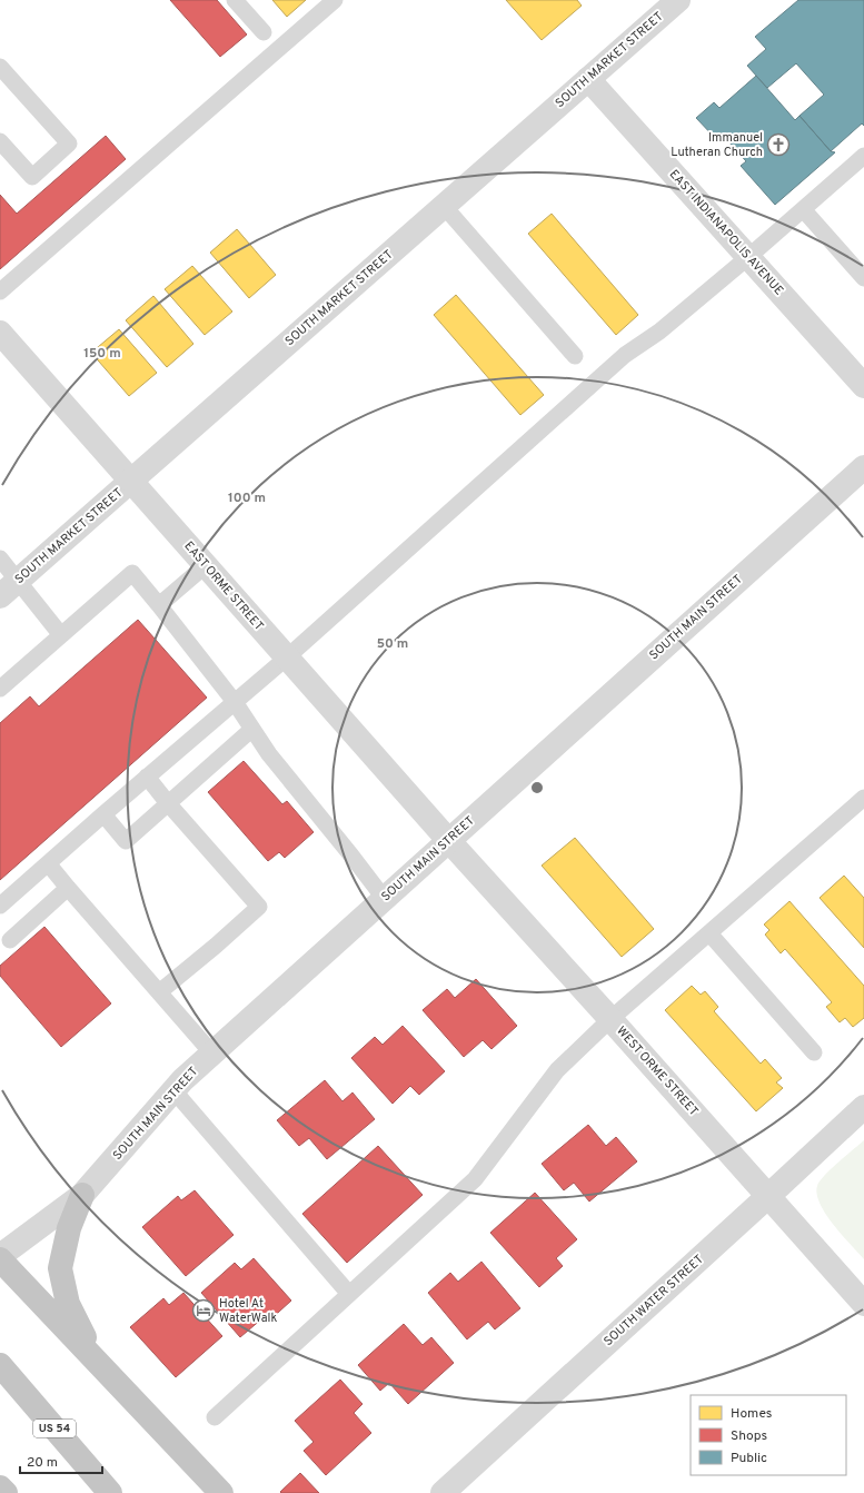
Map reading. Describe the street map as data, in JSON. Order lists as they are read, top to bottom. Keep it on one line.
{"streets":{"highway":["US 54"],"street":["SOUTH MARKET STREET","EAST INDIANAPOLIS AVENUE","EAST ORME STREET","SOUTH MAIN STREET","WEST ORME STREET","SOUTH WATER STREET"]},"crossings":[["SOUTH MARKET STREET","EAST INDIANAPOLIS AVENUE"],["SOUTH MARKET STREET","EAST ORME STREET"],["EAST ORME STREET","SOUTH MAIN STREET"],["EAST ORME STREET","WEST ORME STREET"],["SOUTH MAIN STREET","WEST ORME STREET"],["WEST ORME STREET","SOUTH WATER STREET"]],"places":{"church":["Immanuel Lutheran Church"],"hotel":["Hotel At WaterWalk"]},"legend":["Homes","Shops","Public"],"scale_bar":"20 m","rings":["150 m","100 m","50 m"]}
